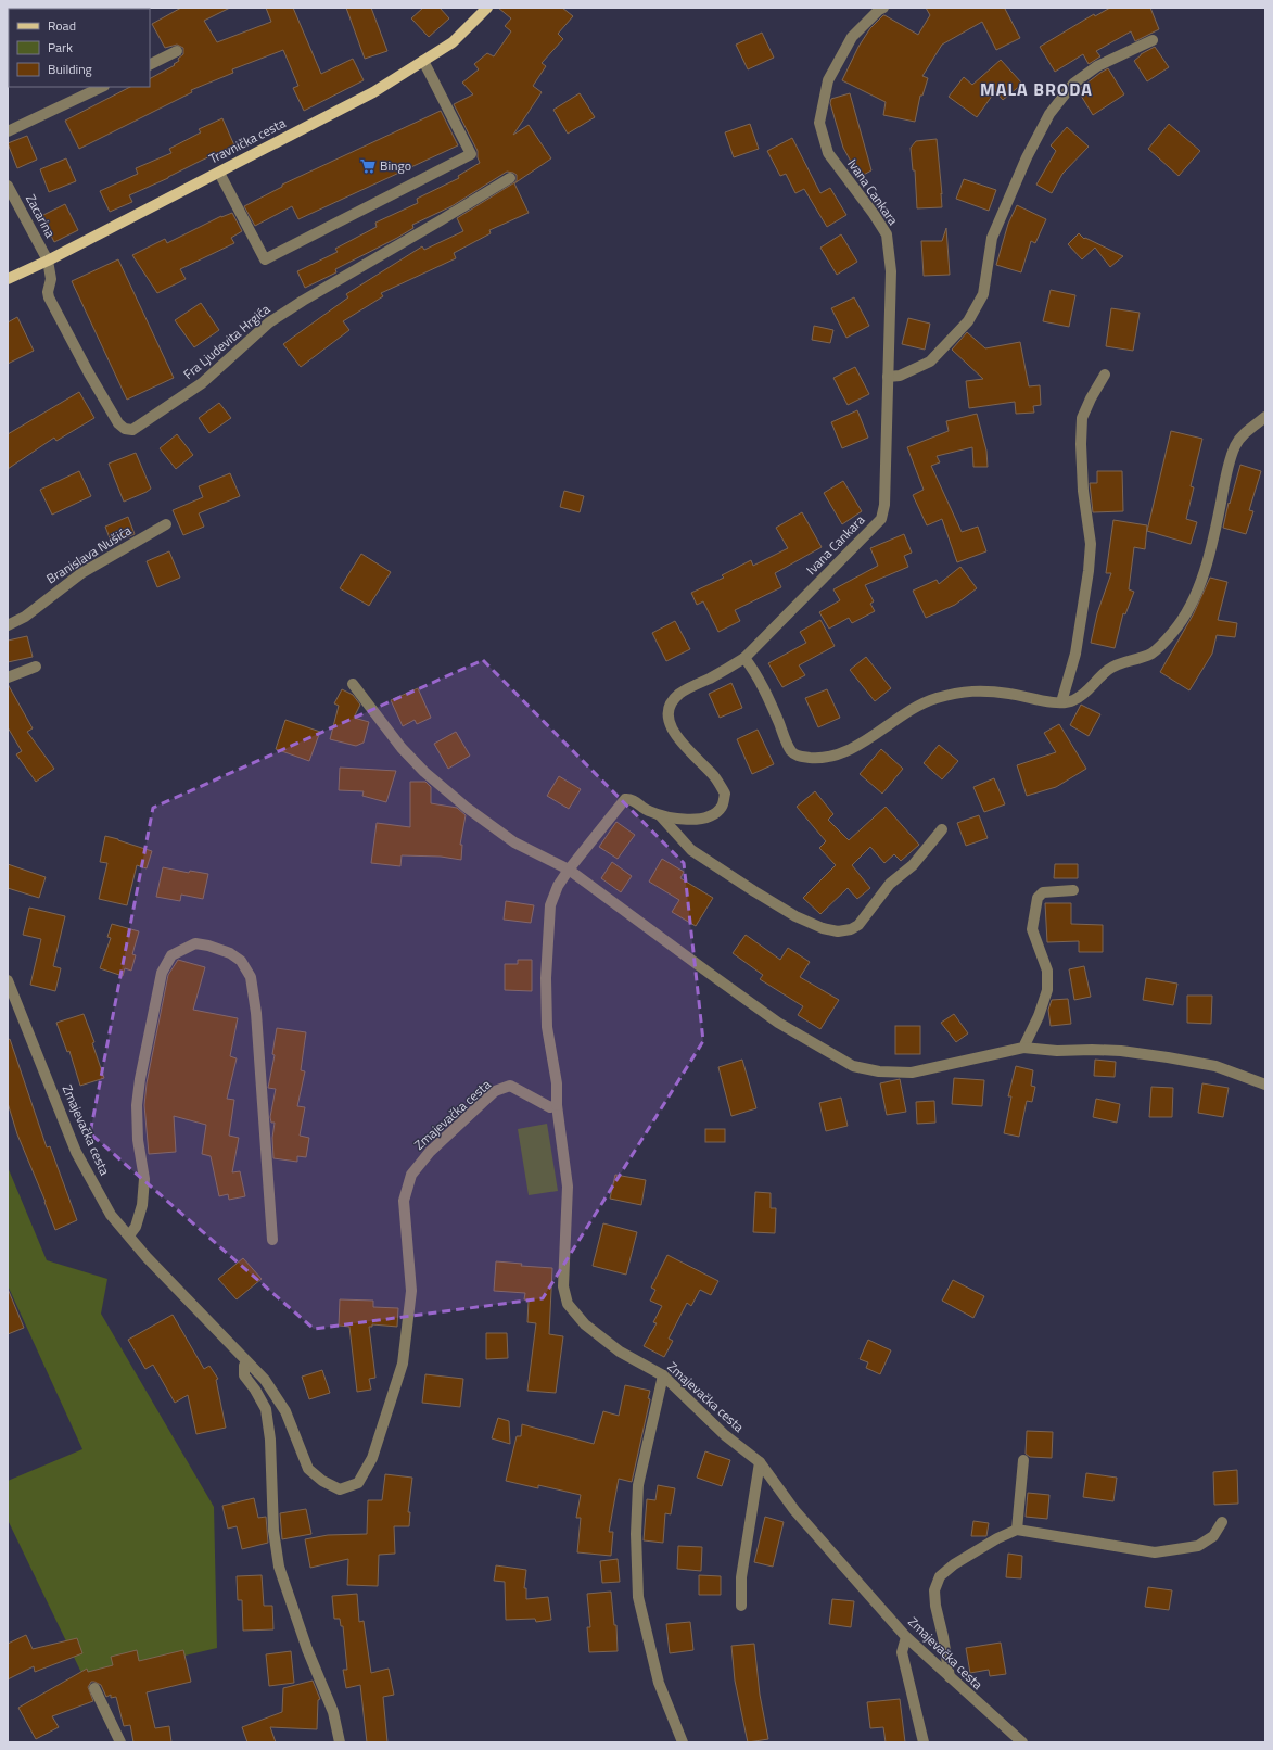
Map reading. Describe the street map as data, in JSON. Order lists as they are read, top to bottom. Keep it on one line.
{"streets":{"main road":["Travnička cesta"],"street":["Ivana Cankara","Zacarina","Fra Ljudevita Hrgića","Branislava Nušića","Zmajevačka cesta"]},"crossings":[["Travnička cesta","Zacarina"],["Travnička cesta","Fra Ljudevita Hrgića"],["Zacarina","Fra Ljudevita Hrgića"]],"districts":["MALA BRODA"],"places":{"supermarket":["Bingo"]},"legend":["Road","Park","Building"]}
